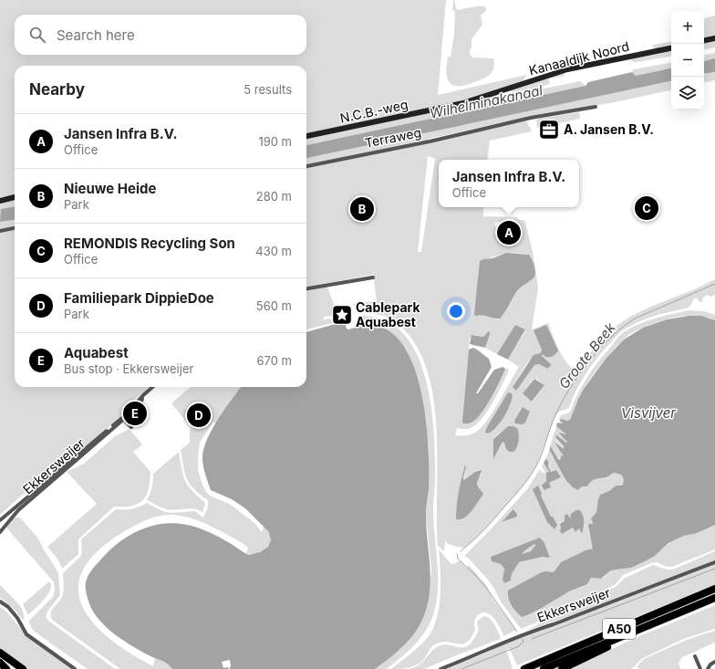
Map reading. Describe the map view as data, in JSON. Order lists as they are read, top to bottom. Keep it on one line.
{"streets":{"highway":["A50"],"street":["Kanaaldijk Noord","N.C.B.-weg","Terraweg","Ekkersweijer"]},"crossings":[["Kanaaldijk Noord","N.C.B.-weg"]],"water":["Wilhelminakanaal","Groote Beek","Visvijver"],"places":{"office":["A. Jansen B.V."],"place":["Cablepark Aquabest"]},"page":{"map_buttons":["+","−"],"search":"Search here","heading":["Nearby","5 results"],"list":[{"mark":"A","name":"Jansen Infra B.V.","note":"Office","value":"190 m"},{"mark":"B","name":"Nieuwe Heide","note":"Park","value":"280 m"},{"mark":"C","name":"REMONDIS Recycling Son","note":"Office","value":"430 m"},{"mark":"D","name":"Familiepark DippieDoe","note":"Park","value":"560 m"},{"mark":"E","name":"Aquabest","note":"Bus stop · Ekkersweijer","value":"670 m"}],"popup":["Jansen Infra B.V.","Office"],"pins":["C","B","A","E","D"]}}
